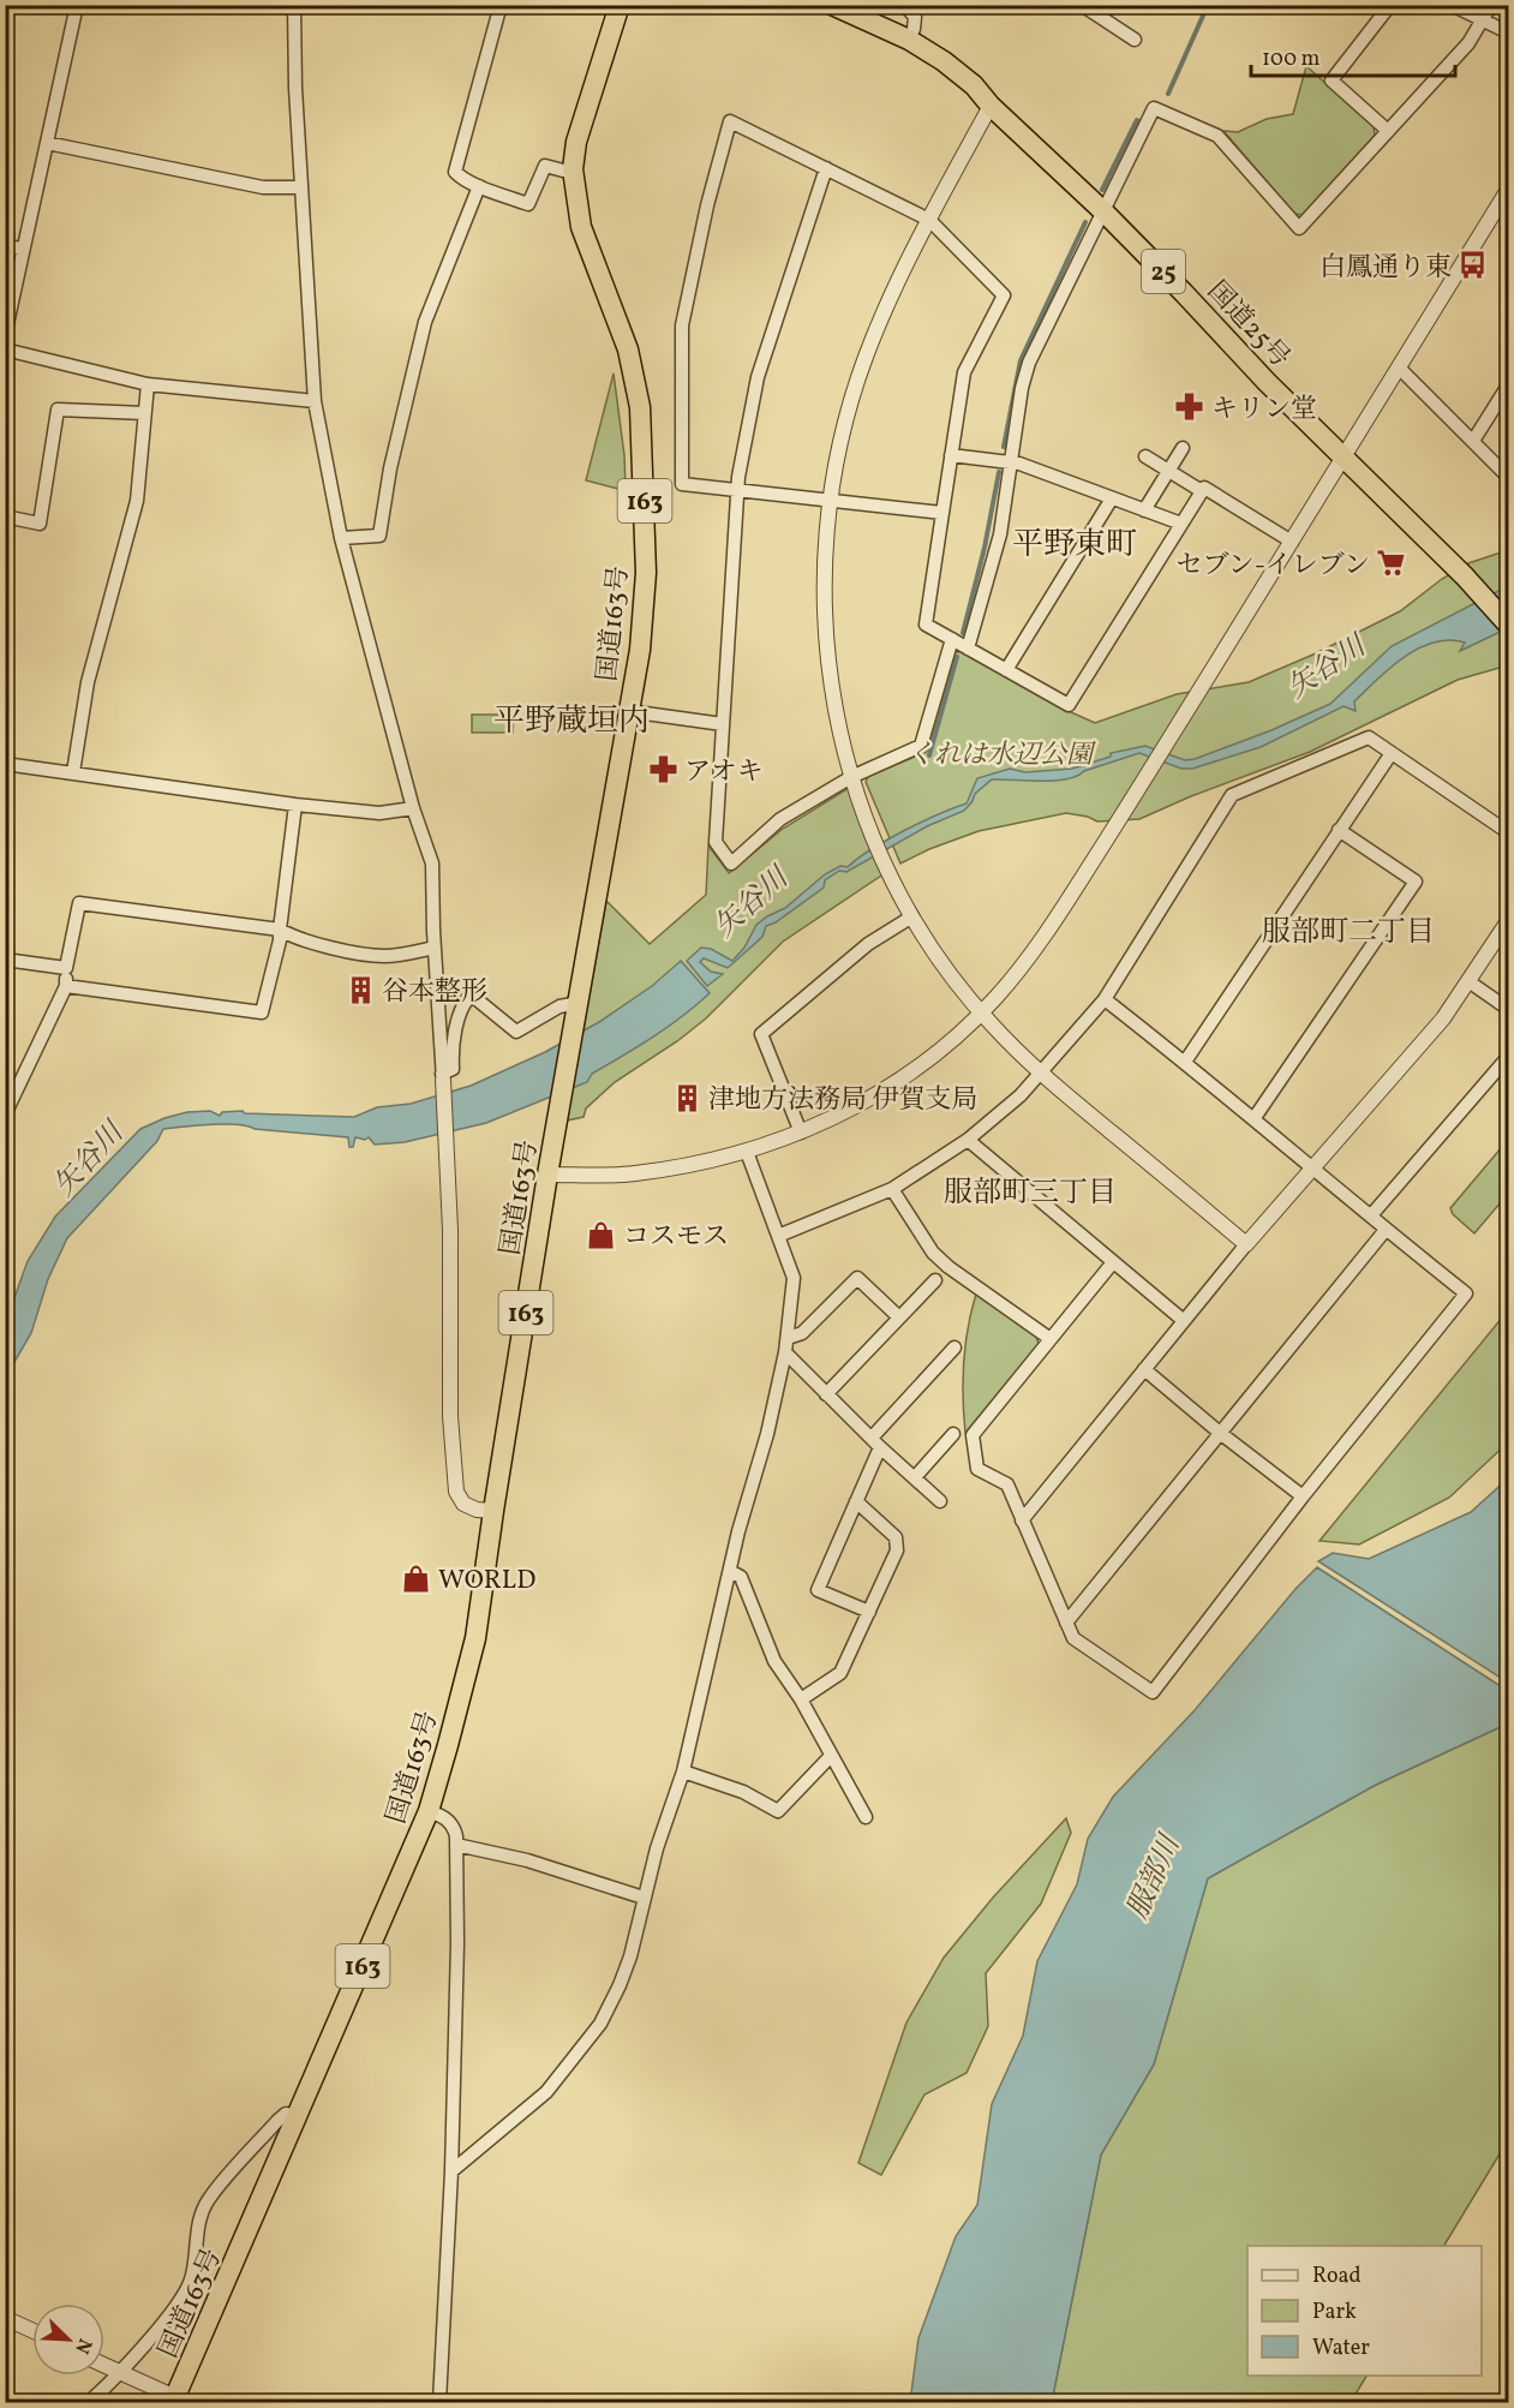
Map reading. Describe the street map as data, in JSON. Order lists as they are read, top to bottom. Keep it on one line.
{"streets":{"highway":["25","国道25号","163","国道163号"]},"districts":["平野東町","平野蔵垣内","服部町二丁目","服部町三丁目"],"water":["矢谷川","服部川"],"parks":["くれは水辺公園"],"places":{"bus stop":["白鳳通り東"],"pharmacy":["キリン堂","アオキ"],"supermarket":["セブン-イレブン"],"building":["谷本整形","津地方法務局 伊賀支局"],"shop":["コスモス","WORLD"]},"legend":["Road","Park","Water"],"scale_bar":"100 m","north":"bottom right"}
